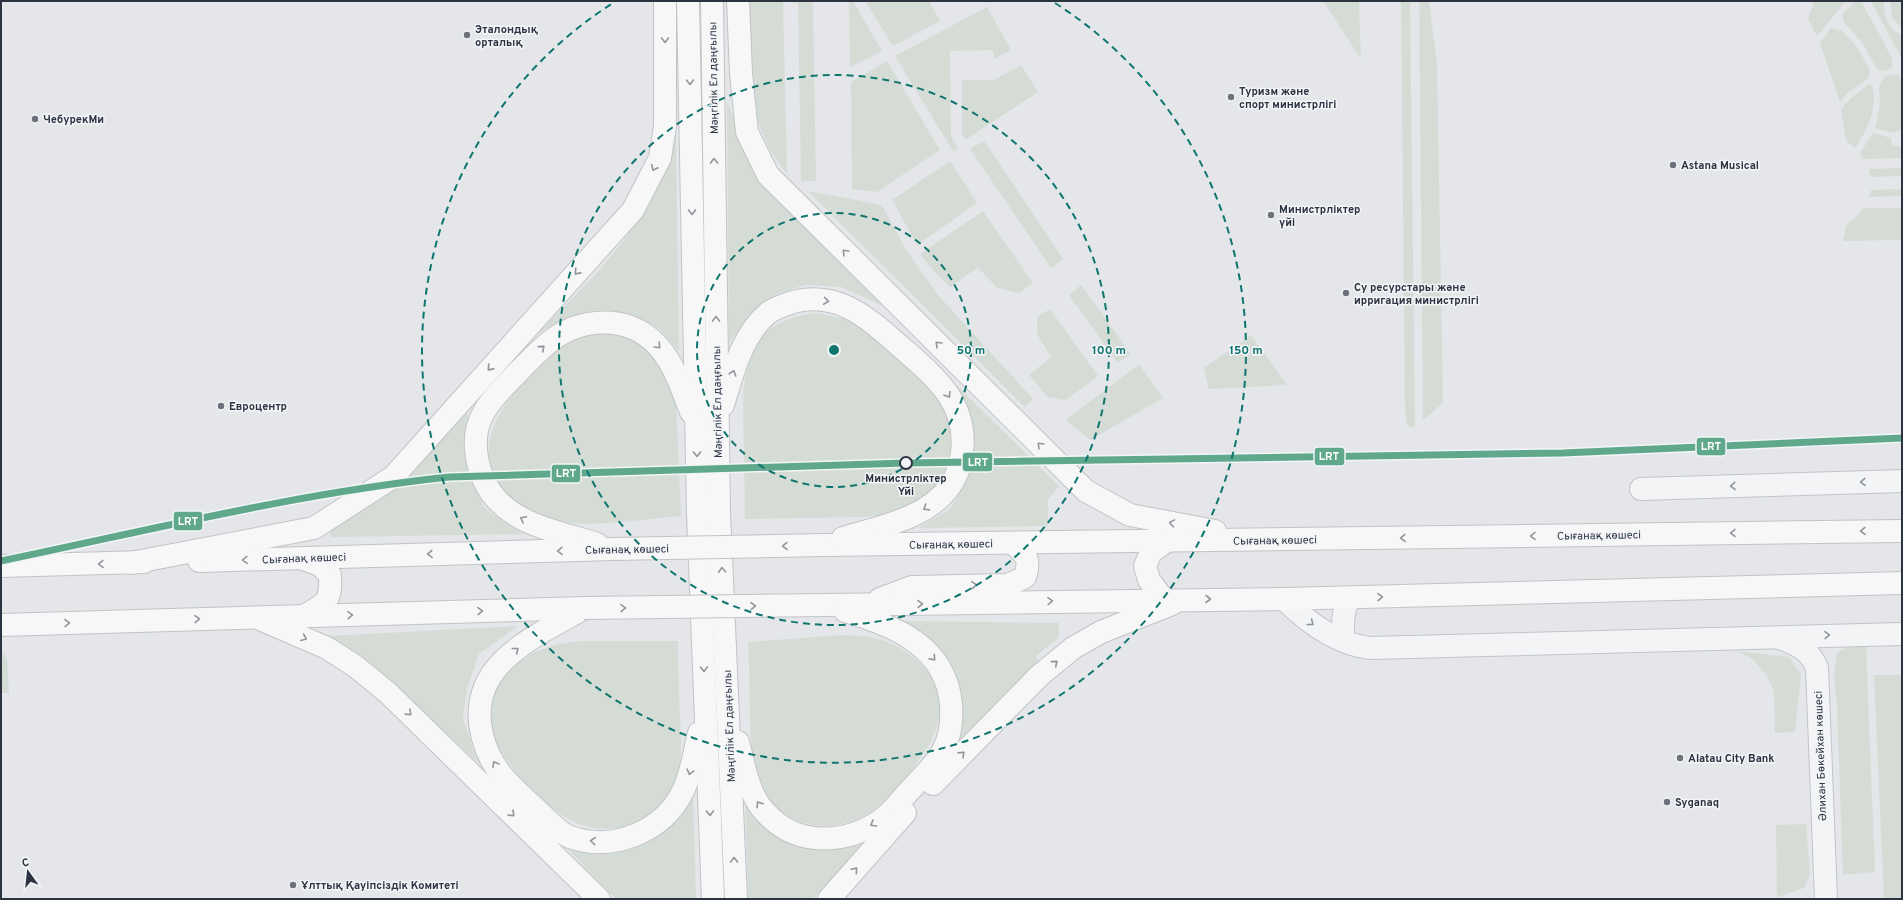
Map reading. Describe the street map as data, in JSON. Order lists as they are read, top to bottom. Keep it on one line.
{"streets":{"main road":["Мәңгілік Ел даңғылы","Сығанақ көшесі"],"street":["Әлихан Бөкейхан көшесі"]},"places":["Эталондық орталық","Туризм және спорт министрлігі","ЧебурекМи","Astana Musical","Министрліктер үйі","Су ресурстары және ирригация министрлігі","Евроцентр","Министрліктер Үйі","Alatau City Bank","Syganaq","Ұлттық Қауіпсіздік Комитеті"],"lines":["transit line LRT"],"north":"top","rings":["50 m","100 m","150 m"]}
